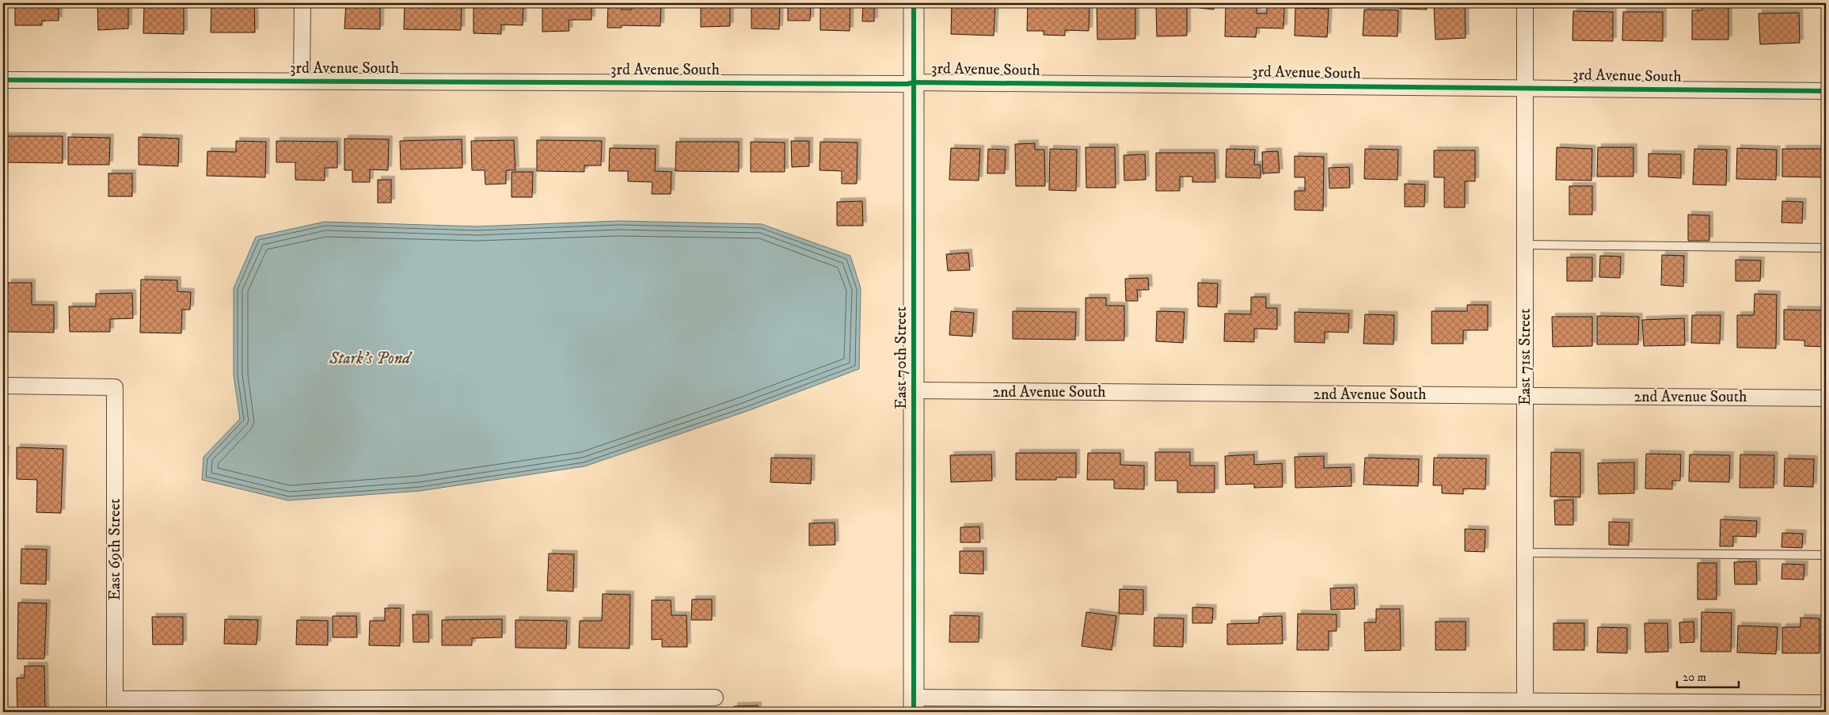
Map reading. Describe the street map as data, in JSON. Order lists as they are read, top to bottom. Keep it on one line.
{"streets":{"street":["3rd Avenue South","East 71st Street","East 70th Street","2nd Avenue South","East 69th Street"]},"crossings":[["3rd Avenue South","East 71st Street"],["3rd Avenue South","East 70th Street"],["East 71st Street","2nd Avenue South"],["East 70th Street","2nd Avenue South"]],"water":["Stark's Pond"],"scale_bar":"20 m"}
